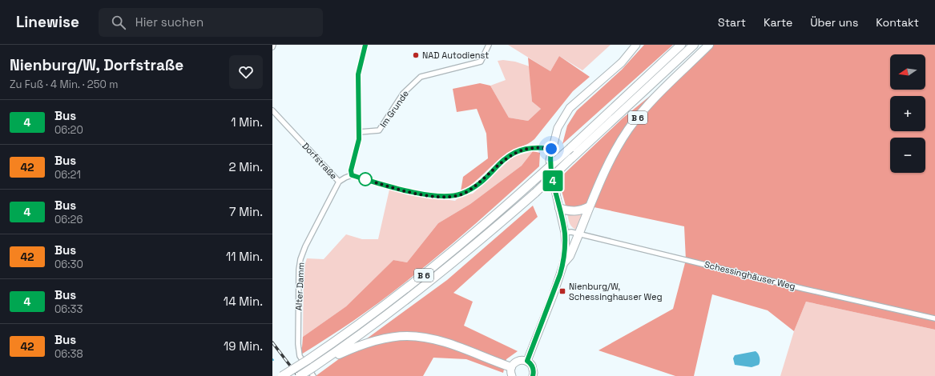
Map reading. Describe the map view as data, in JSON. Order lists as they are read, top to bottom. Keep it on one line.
{"streets":{"highway":["B 6"],"street":["Im Grunde","Dorfstraße","Schessinghäuser Weg","Alter Damm"]},"crossings":[["B 6","Schessinghäuser Weg"],["Dorfstraße","Alter Damm"]],"places":{"other":["NAD Autodienst"],"transit":["Nienburg/W, Schessinghauser Weg"]},"lines":["bus line 4"],"north":"left","page":{"header":"Linewise","search":"Hier suchen","nav":["Start","Karte","Über uns","Kontakt"],"heading":["Nienburg/W, Dorfstraße","Zu Fuß · 4 Min. · 250 m"],"on_map":"4","map_buttons":["+","−"],"list":[{"mark":"4","name":"Bus","note":"06:20","value":"1 Min."},{"mark":"42","name":"Bus","note":"06:21","value":"2 Min."},{"mark":"4","name":"Bus","note":"06:26","value":"7 Min."},{"mark":"42","name":"Bus","note":"06:30","value":"11 Min."},{"mark":"4","name":"Bus","note":"06:33","value":"14 Min."},{"mark":"42","name":"Bus","note":"06:38","value":"19 Min."}]}}
